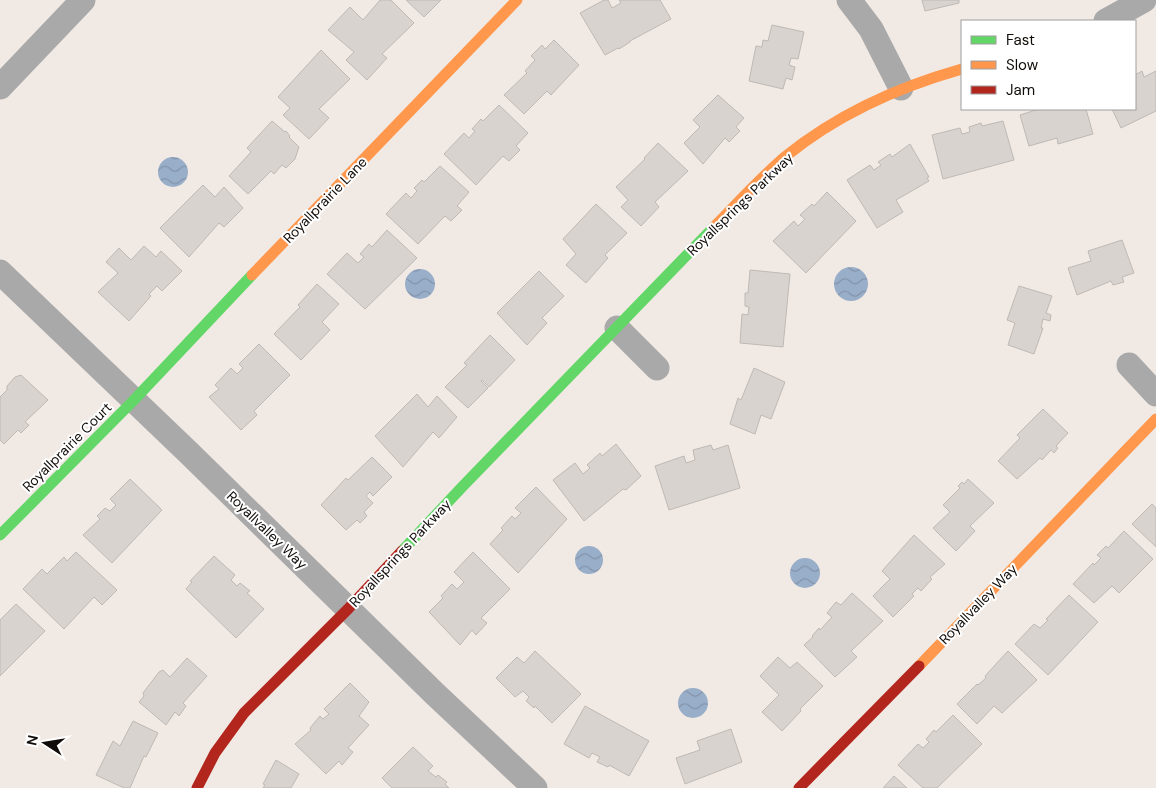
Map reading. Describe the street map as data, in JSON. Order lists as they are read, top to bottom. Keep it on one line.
{"streets":{"street":["Royallprairie Lane","Royallsprings Parkway","Royallprairie Court","Royallvalley Way"]},"crossings":[["Royallprairie Lane","Royallprairie Court"],["Royallprairie Lane","Royallvalley Way"],["Royallsprings Parkway","Royallvalley Way"],["Royallprairie Court","Royallvalley Way"]],"legend":["Fast","Slow","Jam"],"north":"left"}
